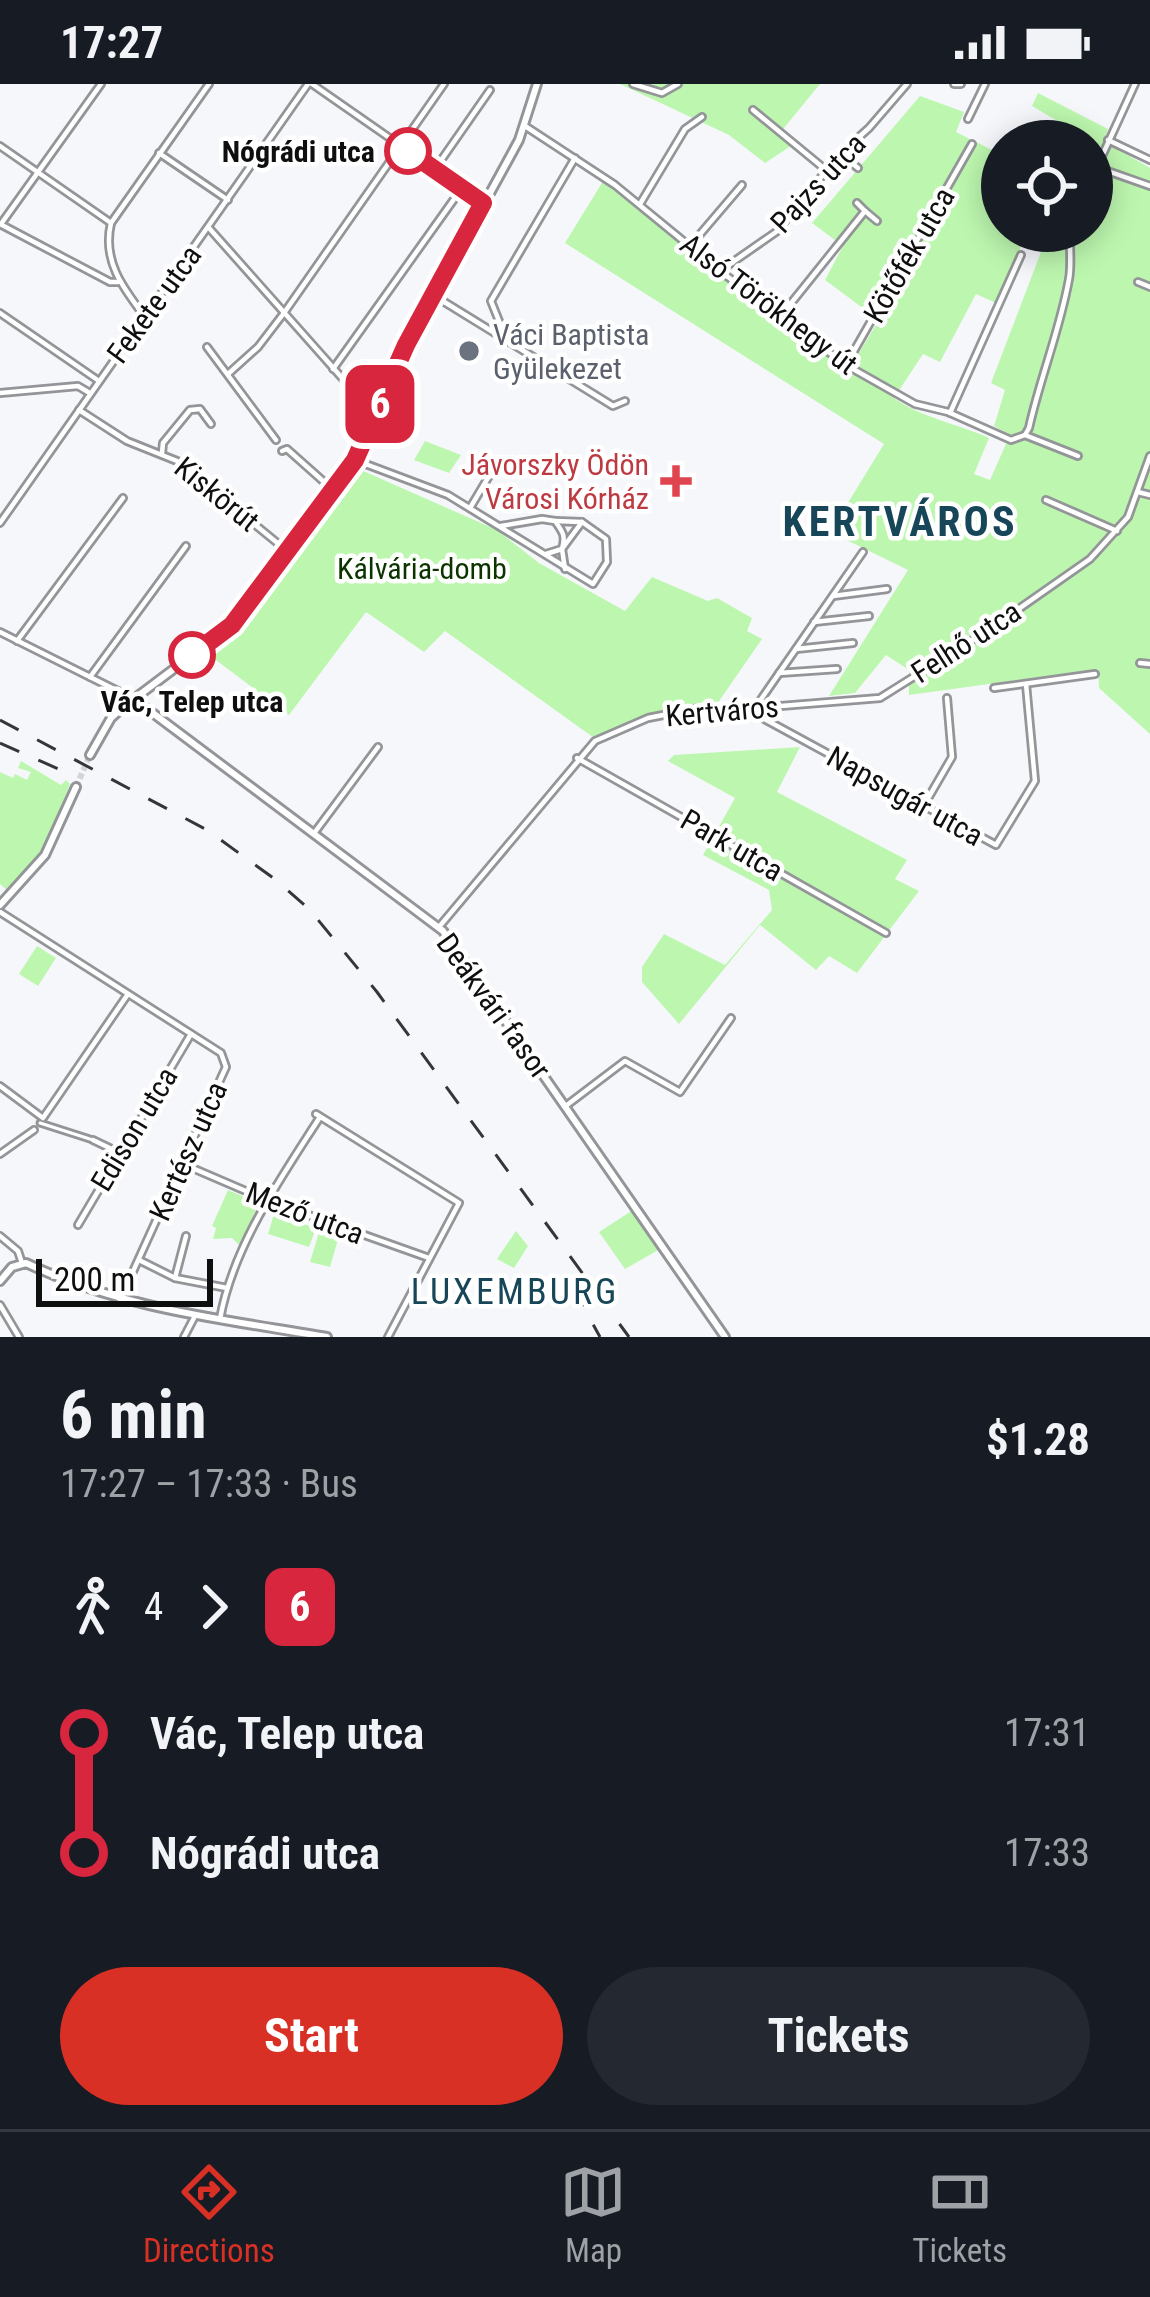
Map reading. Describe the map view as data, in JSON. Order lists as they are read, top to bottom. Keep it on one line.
{"streets":{"street":["Pajzs utca","Kötőfék utca","Fekete utca","Alsó Törökhegy út","Kiskörút","Felhő utca","Kertváros","Napsugár utca","Park utca","Deákvári fasor","Edison utca","Kertész utca","Mező utca"]},"crossings":[["Pajzs utca","Alsó Törökhegy út"],["Kötőfék utca","Alsó Törökhegy út"],["Fekete utca","Kiskörút"],["Felhő utca","Kertváros"],["Kertváros","Napsugár utca"],["Kertváros","Park utca"],["Kertváros","Deákvári fasor"],["Edison utca","Kertész utca"],["Kertész utca","Mező utca"]],"districts":["KERTVÁROS","LUXEMBURG"],"parks":["Kálvária-domb"],"places":{"other":["Nógrádi utca","Váci Baptista Gyülekezet","Vác, Telep utca"],"health":["Jávorszky Ödön Városi Kórház"]},"lines":["bus line 6"],"scale_bar":"200 m","page":{"status":"17:27","on_map":"6","scale":"200 m","heading":["6 min","17:27 – 17:33 · Bus","$1.28"],"legs":["4","6"],"list":[{"name":"Vác, Telep utca","value":"17:31"},{"name":"Nógrádi utca","value":"17:33"}],"buttons":["Start","Tickets"],"tabs":["Directions","Map","Tickets"]}}
